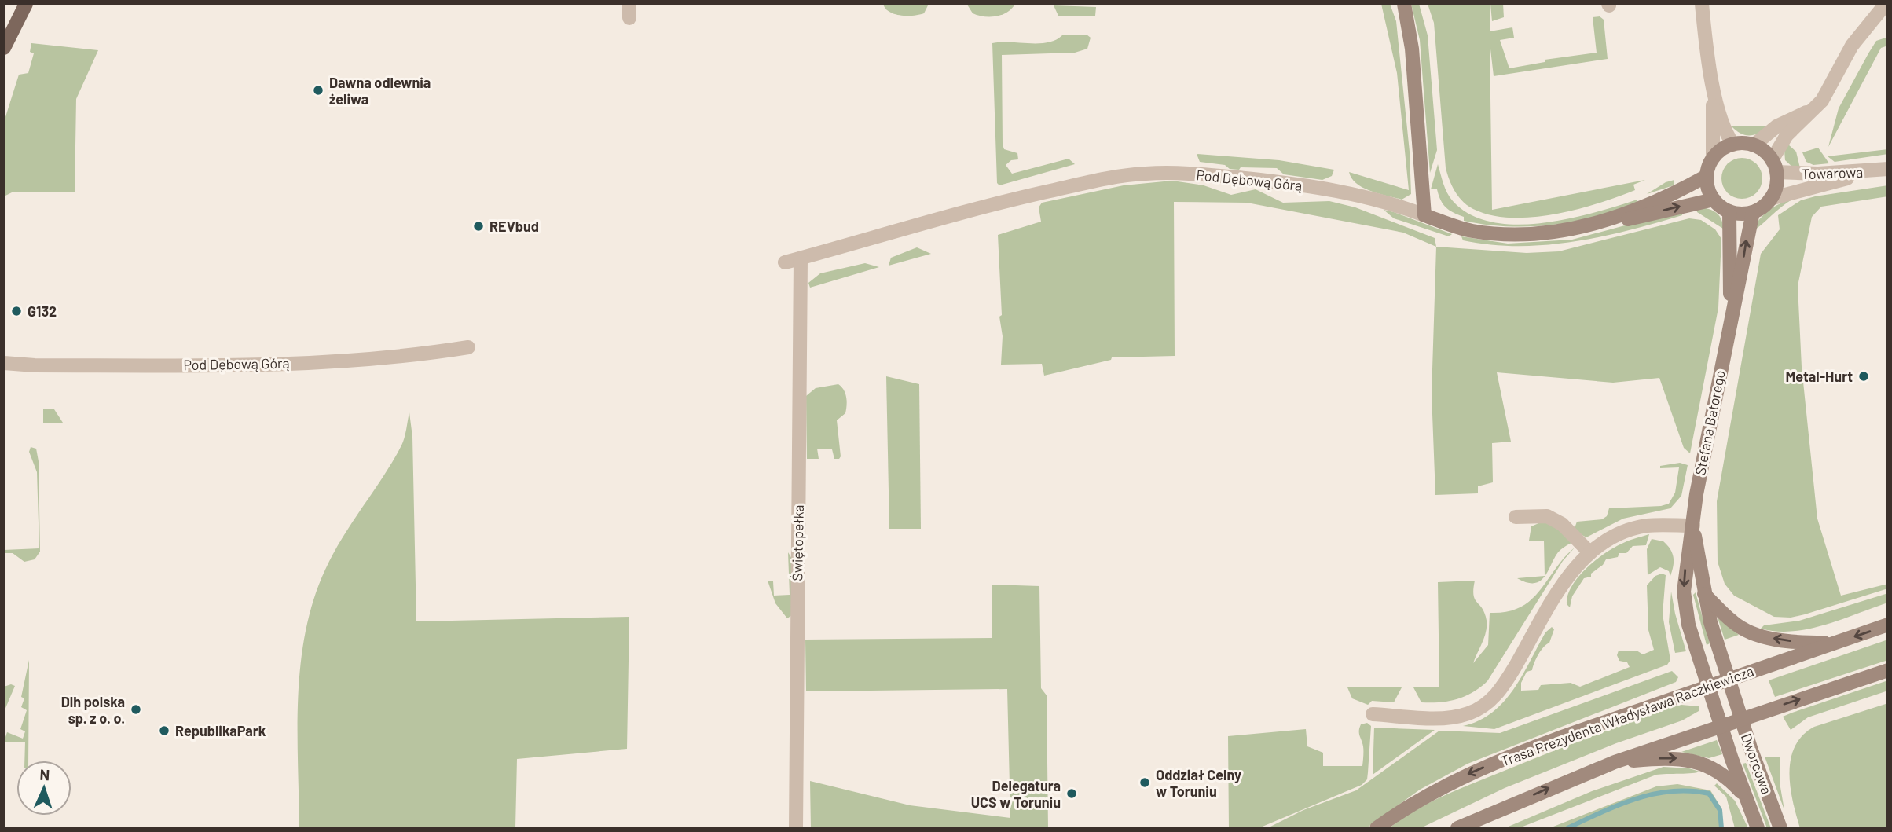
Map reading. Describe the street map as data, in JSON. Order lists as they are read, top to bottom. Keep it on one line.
{"streets":{"street":["Towarowa","Pod Dębową Górą","Stefana Batorego","Świętopełka","Trasa Prezydenta Władysława Raczkiewicza","Dworcowa"]},"crossings":[["Towarowa","Pod Dębową Górą"],["Towarowa","Stefana Batorego"],["Pod Dębową Górą","Stefana Batorego"],["Pod Dębową Górą","Świętopełka"],["Stefana Batorego","Trasa Prezydenta Władysława Raczkiewicza"],["Stefana Batorego","Dworcowa"]],"places":["Dawna odlewnia żeliwa","REVbud","G132","Metal-Hurt","Dlh polska sp. z o. o.","RepublikaPark","Oddział Celny w Toruniu","Delegatura UCS w Toruniu"],"north":"top"}
